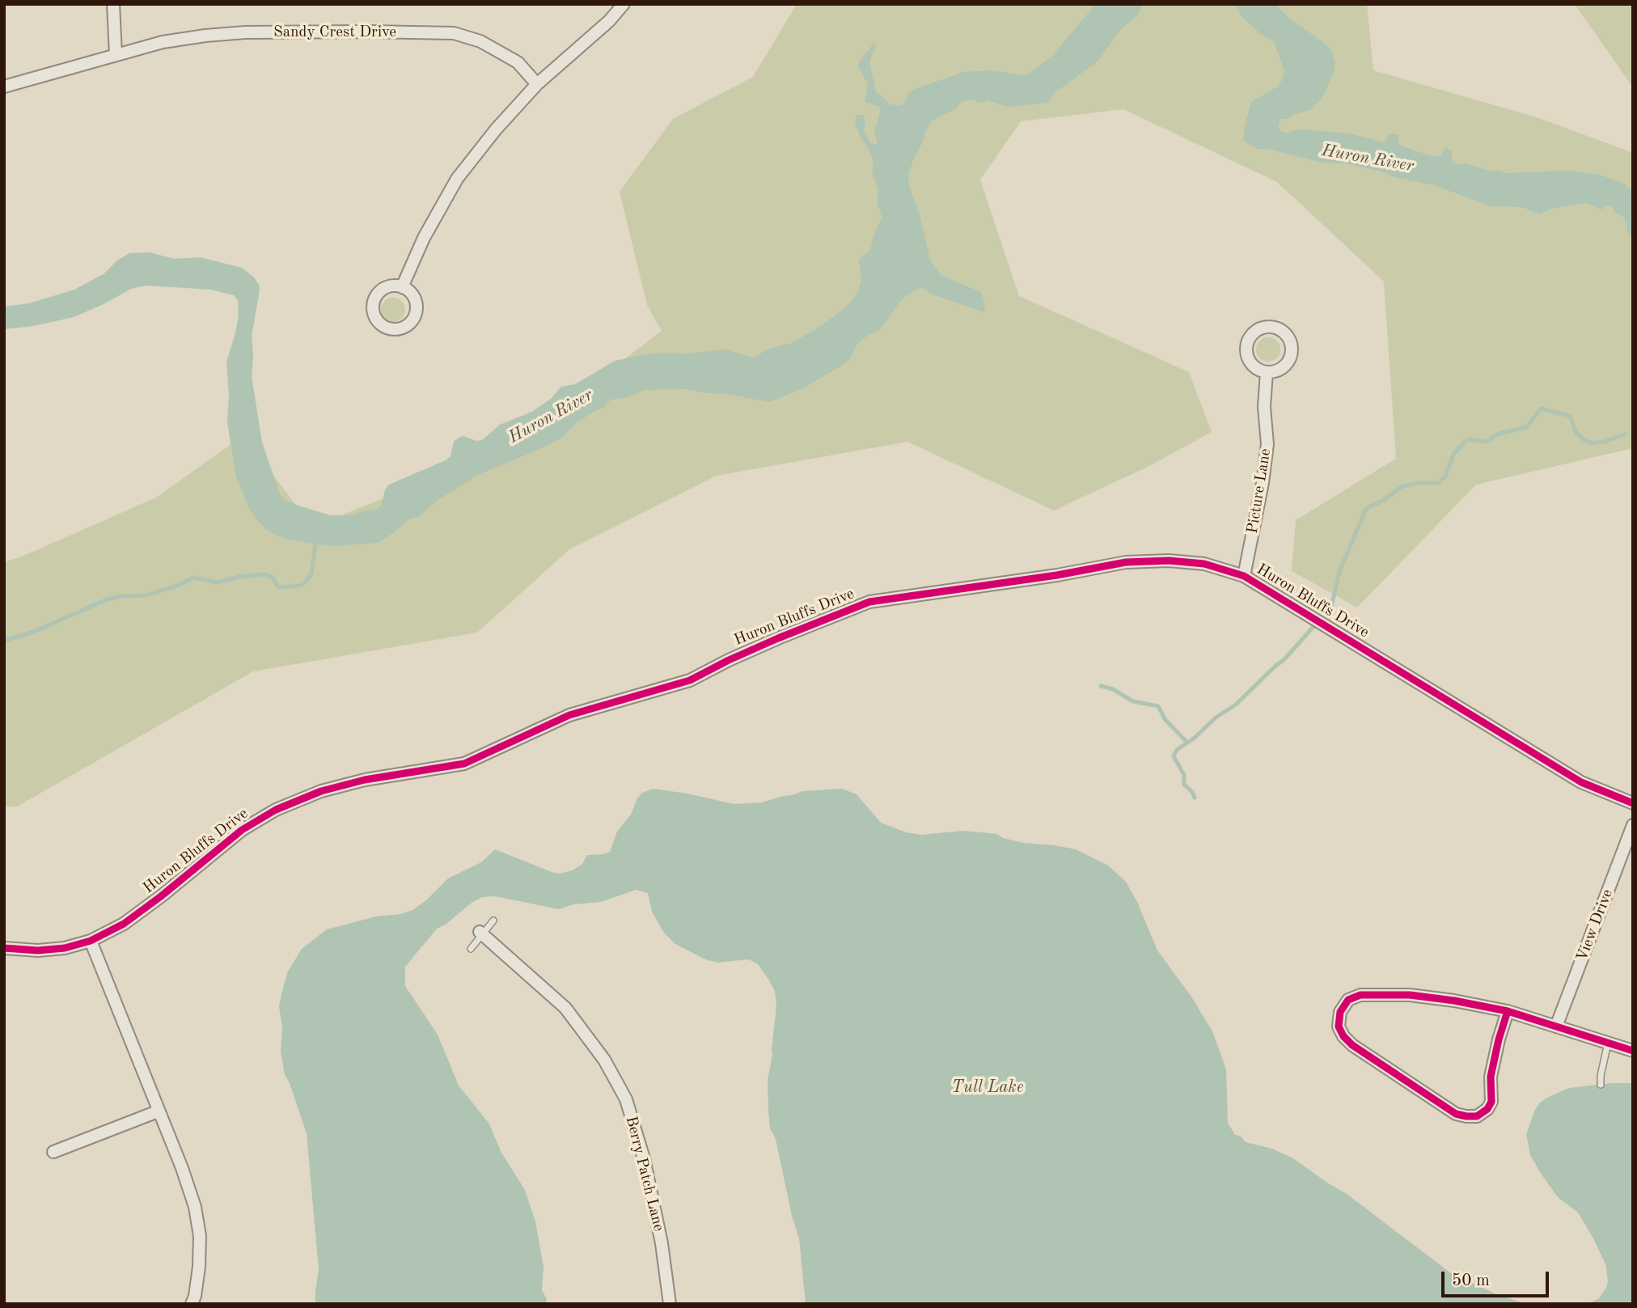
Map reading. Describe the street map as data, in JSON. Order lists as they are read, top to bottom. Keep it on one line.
{"streets":{"street":["Sandy Crest Drive","Picture Lane","Huron Bluffs Drive","View Drive","Berry Patch Lane"]},"crossings":[["Picture Lane","Huron Bluffs Drive"]],"water":["Huron River","Tull Lake"],"scale_bar":"50 m"}
